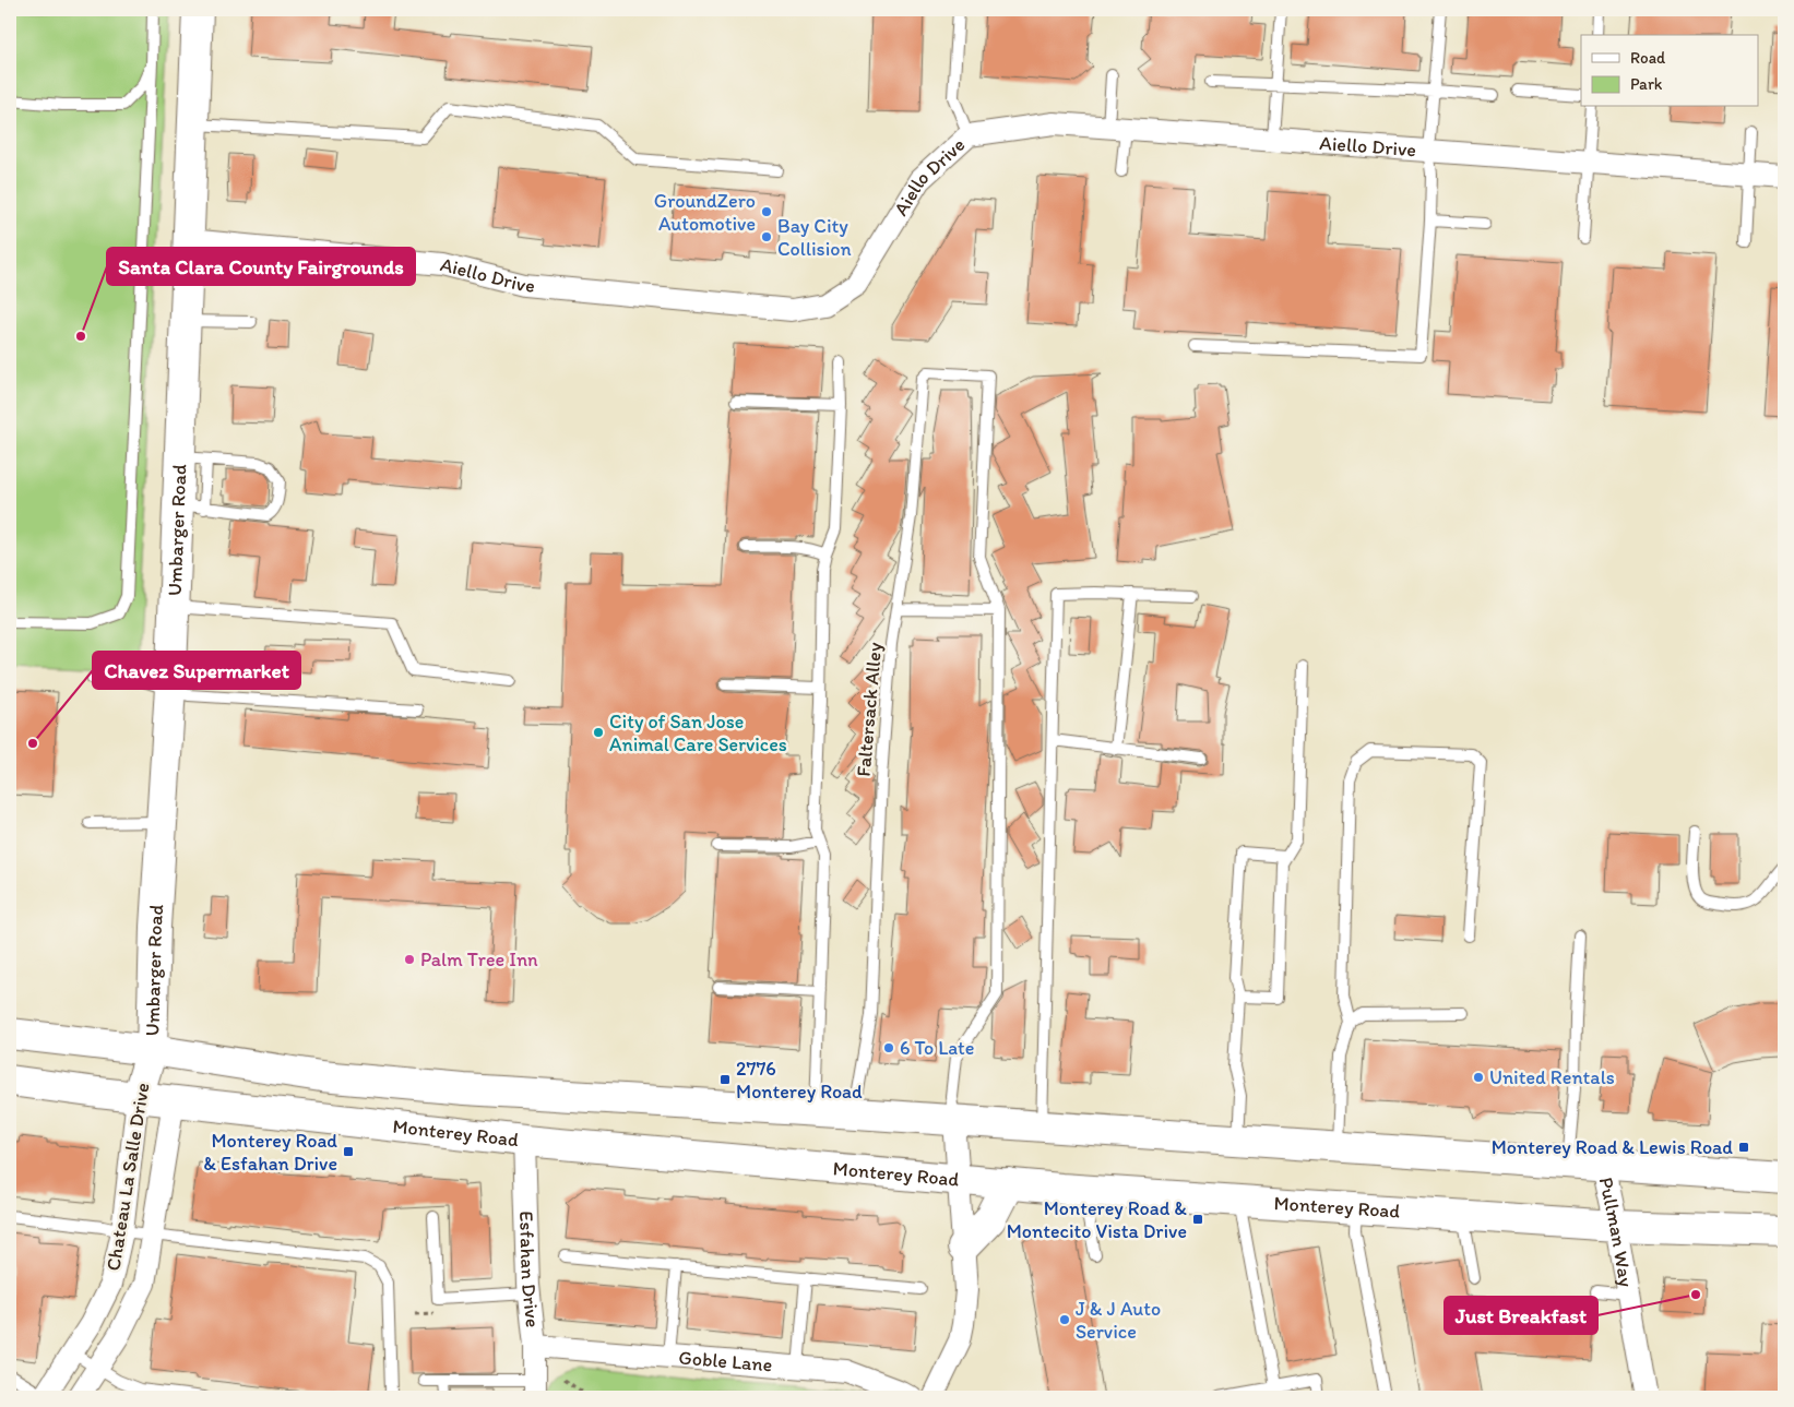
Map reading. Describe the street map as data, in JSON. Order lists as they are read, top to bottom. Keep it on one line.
{"streets":{"main road":["Umbarger Road","Monterey Road","Chateau La Salle Drive"],"street":["Aiello Drive","Pullman Way","Esfahan Drive","Goble Lane"],"lane":["Faltersack Alley"]},"crossings":[["Aiello Drive","Umbarger Road"],["Umbarger Road","Chateau La Salle Drive"],["Monterey Road","Chateau La Salle Drive"],["Monterey Road","Pullman Way"],["Monterey Road","Esfahan Drive"],["Esfahan Drive","Goble Lane"]],"places":{"other":["GroundZero Automotive","Bay City Collision","Santa Clara County Fairgrounds","City of San Jose Animal Care Services","Chavez Supermarket","Palm Tree Inn","6 To Late","United Rentals","Just Breakfast","J & J Auto Service"],"transit":["2776 Monterey Road","Monterey Road & Lewis Road","Monterey Road & Esfahan Drive","Monterey Road & Montecito Vista Drive"]},"legend":["Road","Park"]}
